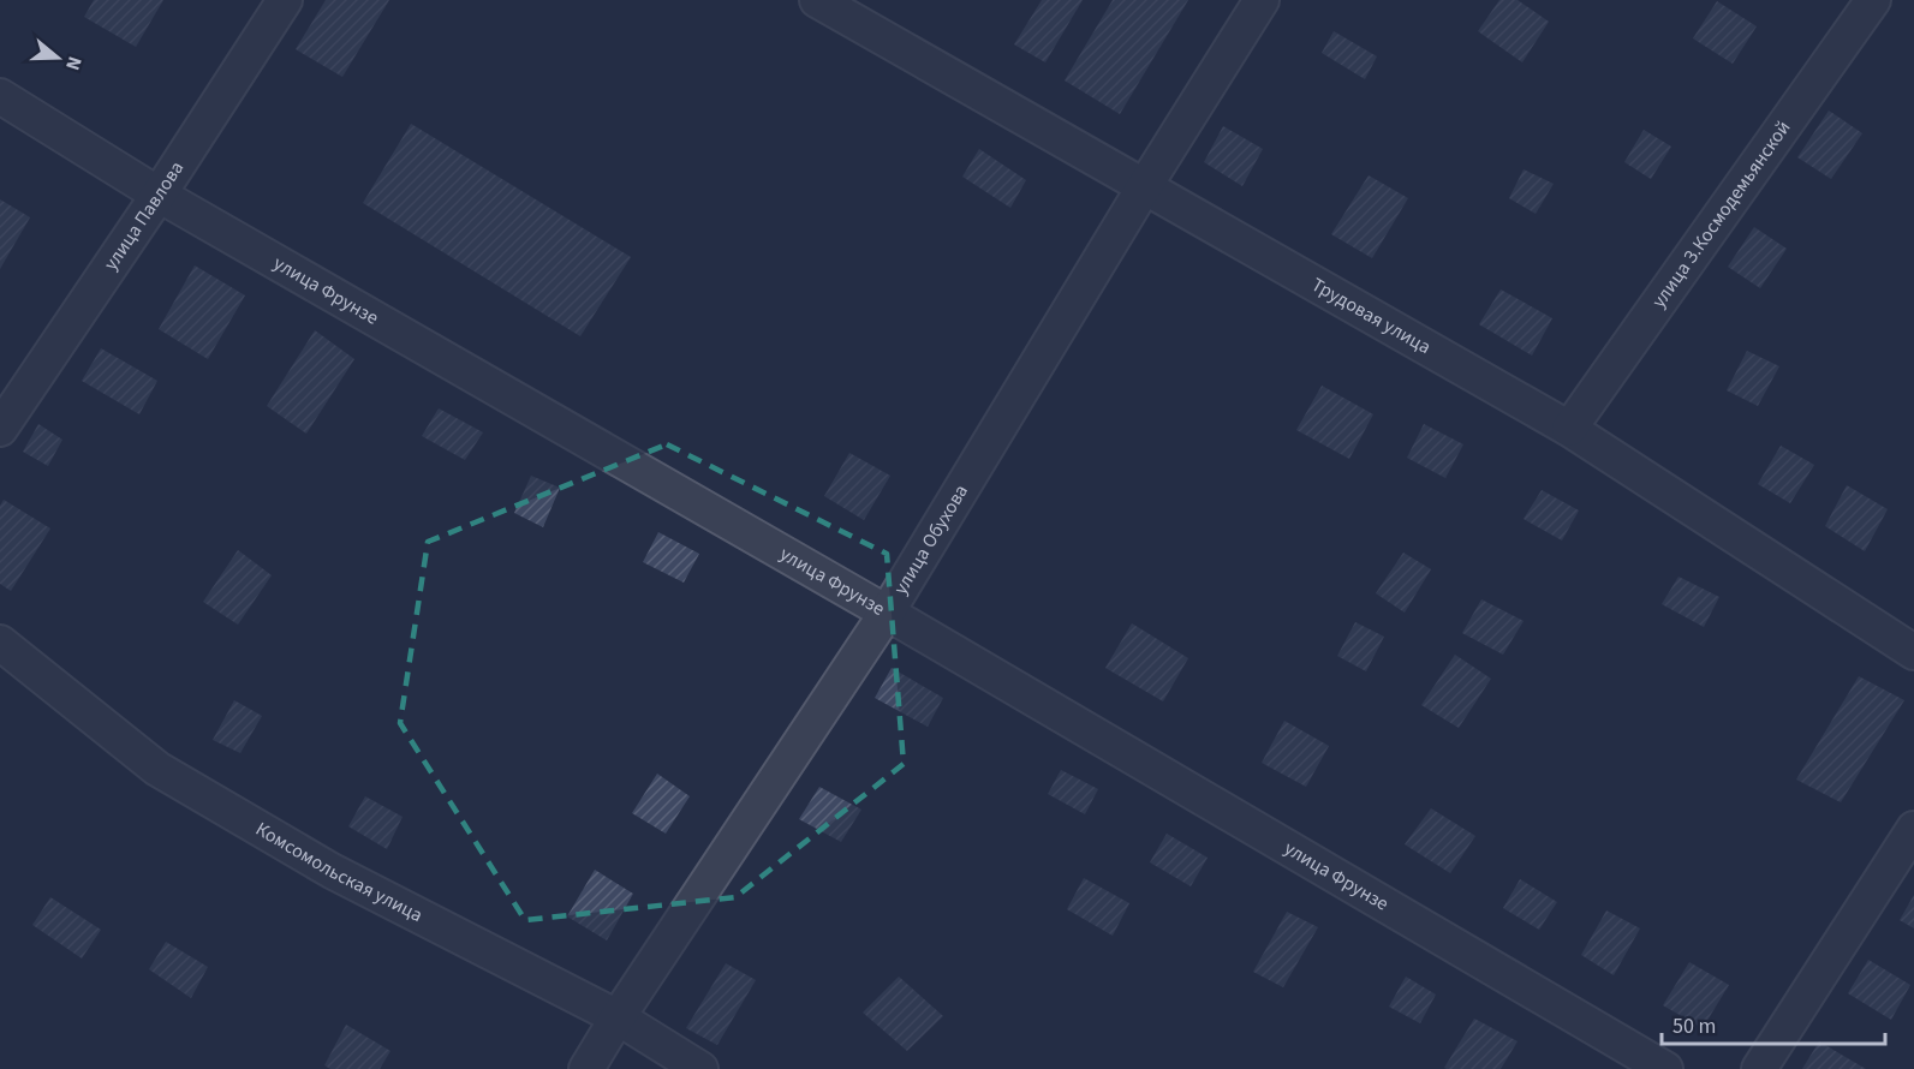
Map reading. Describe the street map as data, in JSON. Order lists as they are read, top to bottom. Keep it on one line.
{"streets":{"street":["улица З.Космодемьянской","улица Павлова","улица Фрунзе","Трудовая улица","улица Обухова","Комсомольская улица"]},"crossings":[["улица З.Космодемьянской","Трудовая улица"],["улица Павлова","улица Фрунзе"],["улица Фрунзе","улица Обухова"],["Трудовая улица","улица Обухова"],["улица Обухова","Комсомольская улица"]],"scale_bar":"50 m","north":"right"}
